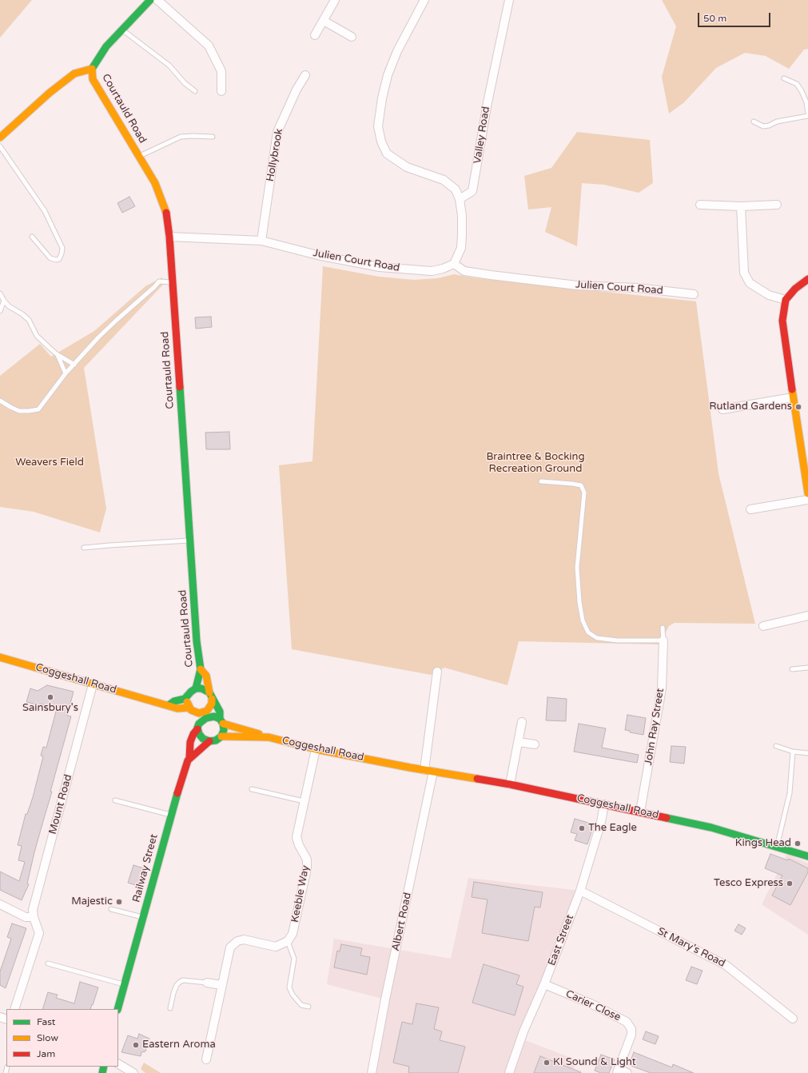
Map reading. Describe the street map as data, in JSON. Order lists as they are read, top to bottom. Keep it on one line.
{"streets":{"main road":["Courtauld Road","Coggeshall Road","Railway Street"],"street":["Valley Road","Hollybrook","Julien Court Road","John Ray Street","Mount Road","Keeble Way","Albert Road","East Street","St Mary's Road","Carier Close"]},"crossings":[["Courtauld Road","Julien Court Road"],["Courtauld Road","Coggeshall Road"],["Hollybrook","Julien Court Road"],["Coggeshall Road","John Ray Street"],["Coggeshall Road","Mount Road"],["Coggeshall Road","Railway Street"],["Coggeshall Road","Keeble Way"],["Coggeshall Road","Albert Road"],["Coggeshall Road","East Street"],["East Street","St Mary's Road"],["East Street","Carier Close"]],"parks":["Braintree & Bocking Recreation Ground","Weavers Field"],"places":["Rutland Gardens","Sainsbury's","The Eagle","Kings Head","Tesco Express","Majestic","Eastern Aroma","KI Sound & Light"],"legend":["Fast","Slow","Jam"],"scale_bar":"50 m"}
